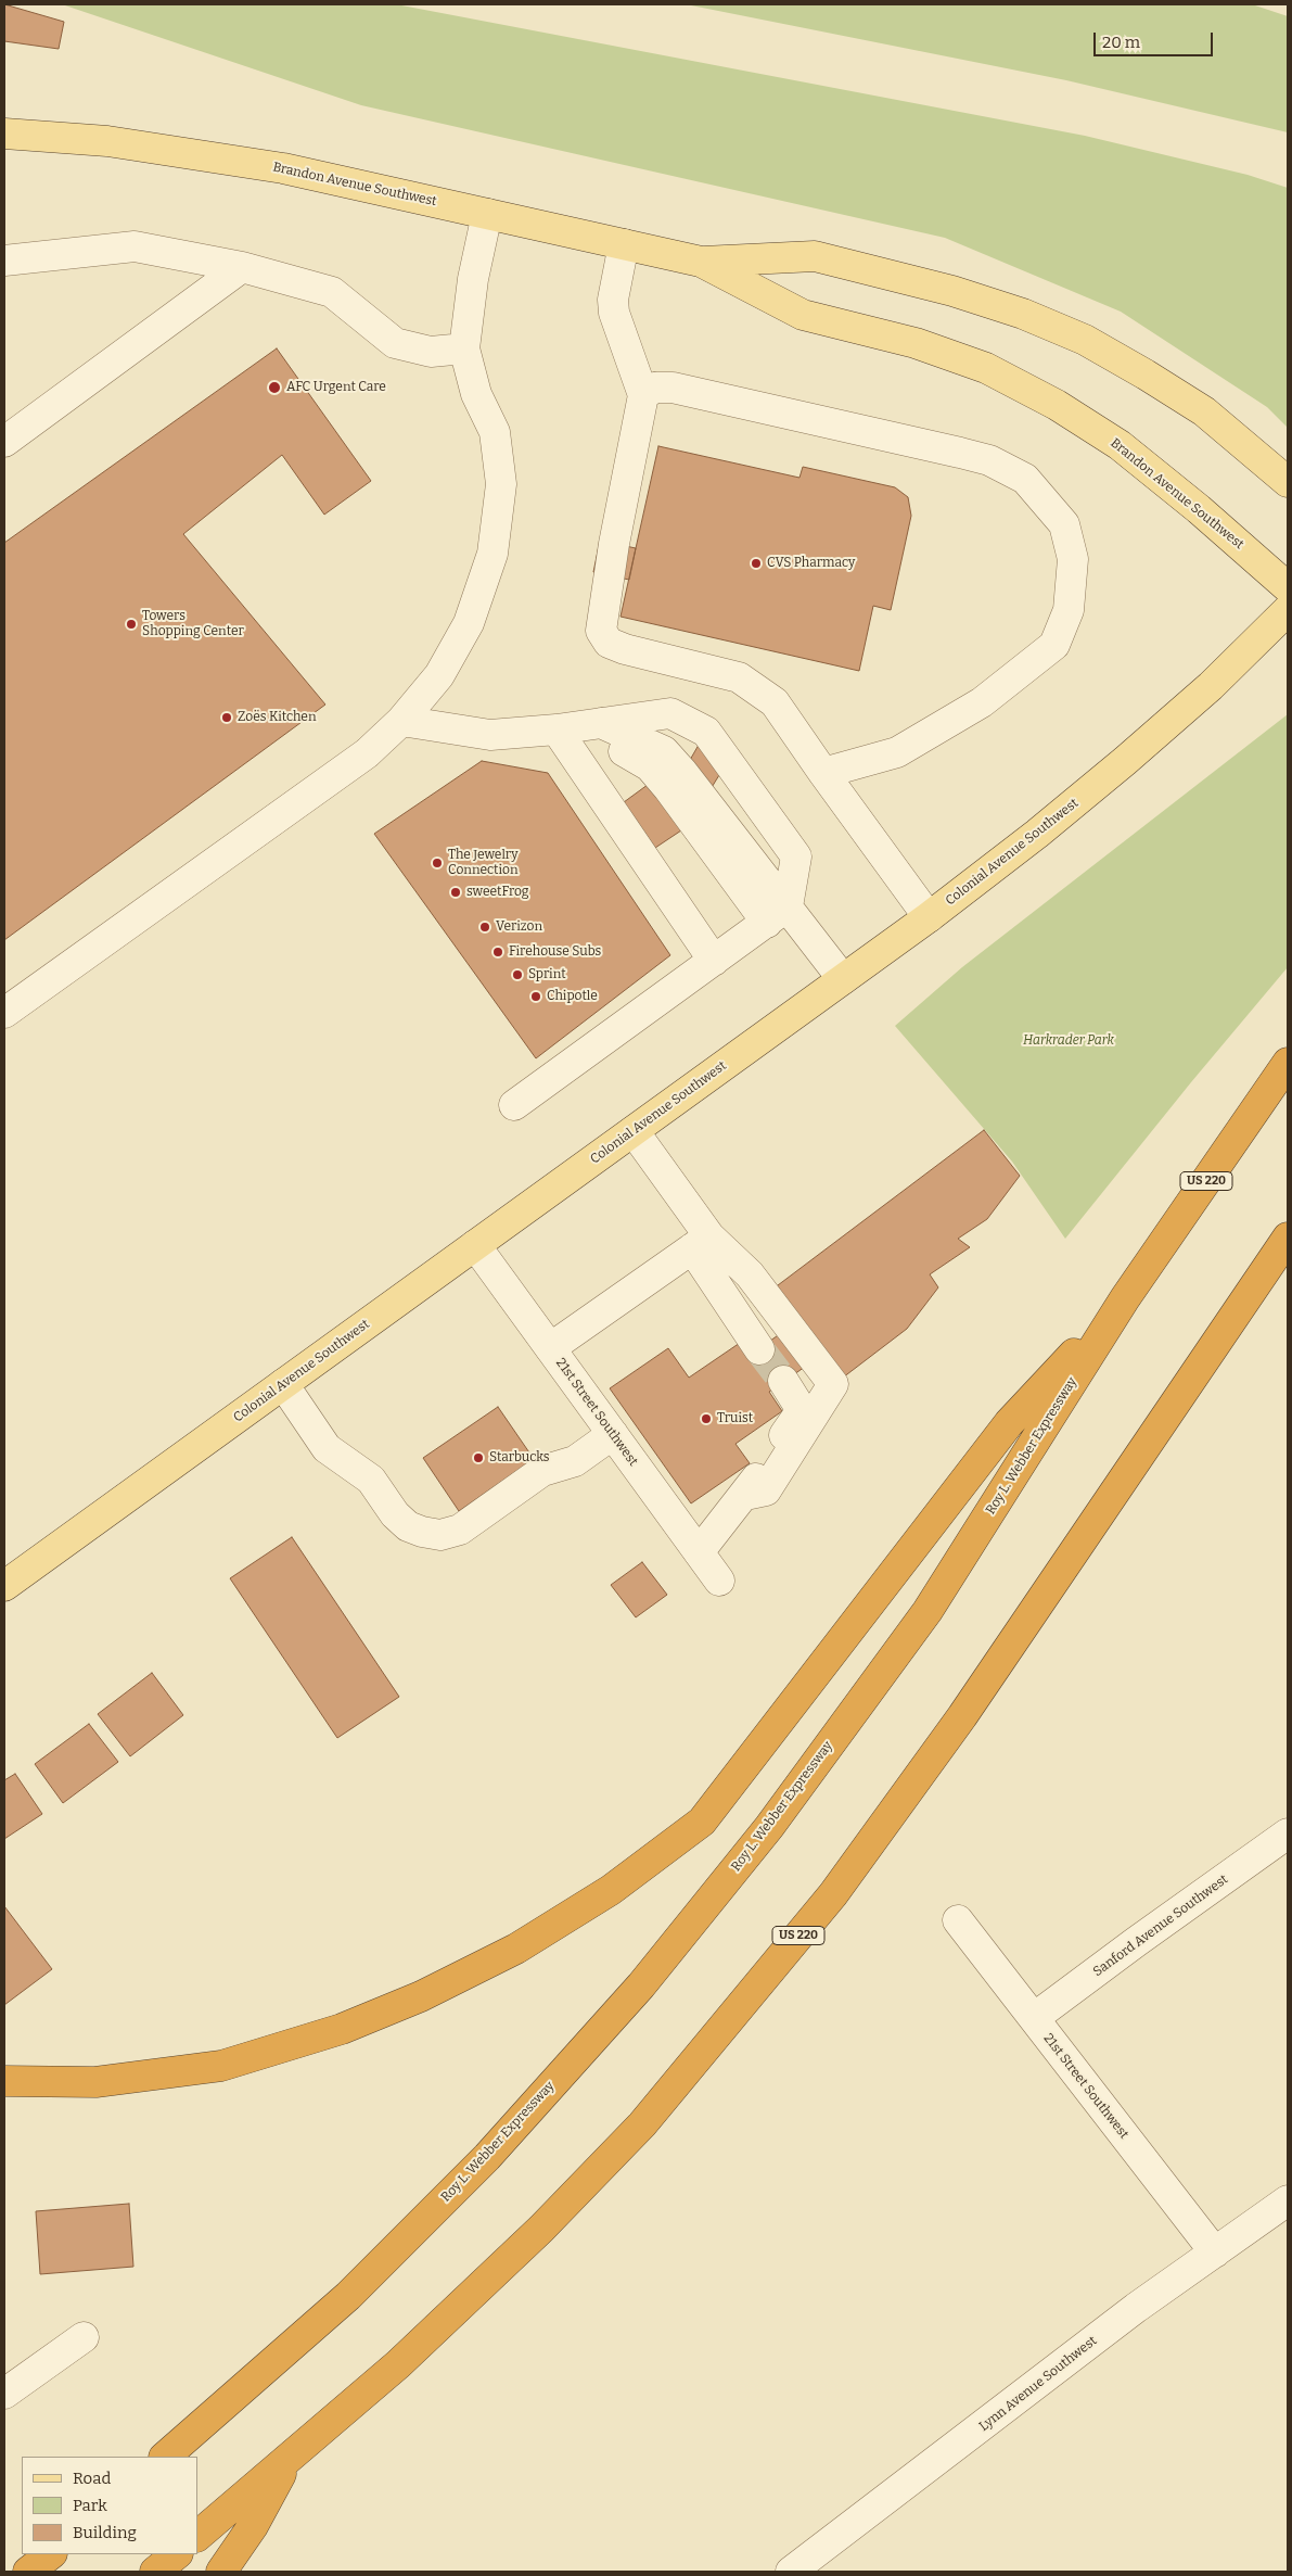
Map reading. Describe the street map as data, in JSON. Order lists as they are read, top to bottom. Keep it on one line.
{"streets":{"highway":["US 220","Roy L. Webber Expressway"],"main road":["Brandon Avenue Southwest","Colonial Avenue Southwest"],"street":["21st Street Southwest","Sanford Avenue Southwest","Lynn Avenue Southwest"]},"crossings":[["Colonial Avenue Southwest","21st Street Southwest"],["21st Street Southwest","Sanford Avenue Southwest"],["21st Street Southwest","Lynn Avenue Southwest"]],"parks":["Harkrader Park"],"places":["AFC Urgent Care","CVS Pharmacy","Towers Shopping Center","Zoës Kitchen","The Jewelry Connection","sweetFrog","Verizon","Firehouse Subs","Sprint","Chipotle","Truist","Starbucks"],"legend":["Road","Park","Building"],"scale_bar":"20 m"}
